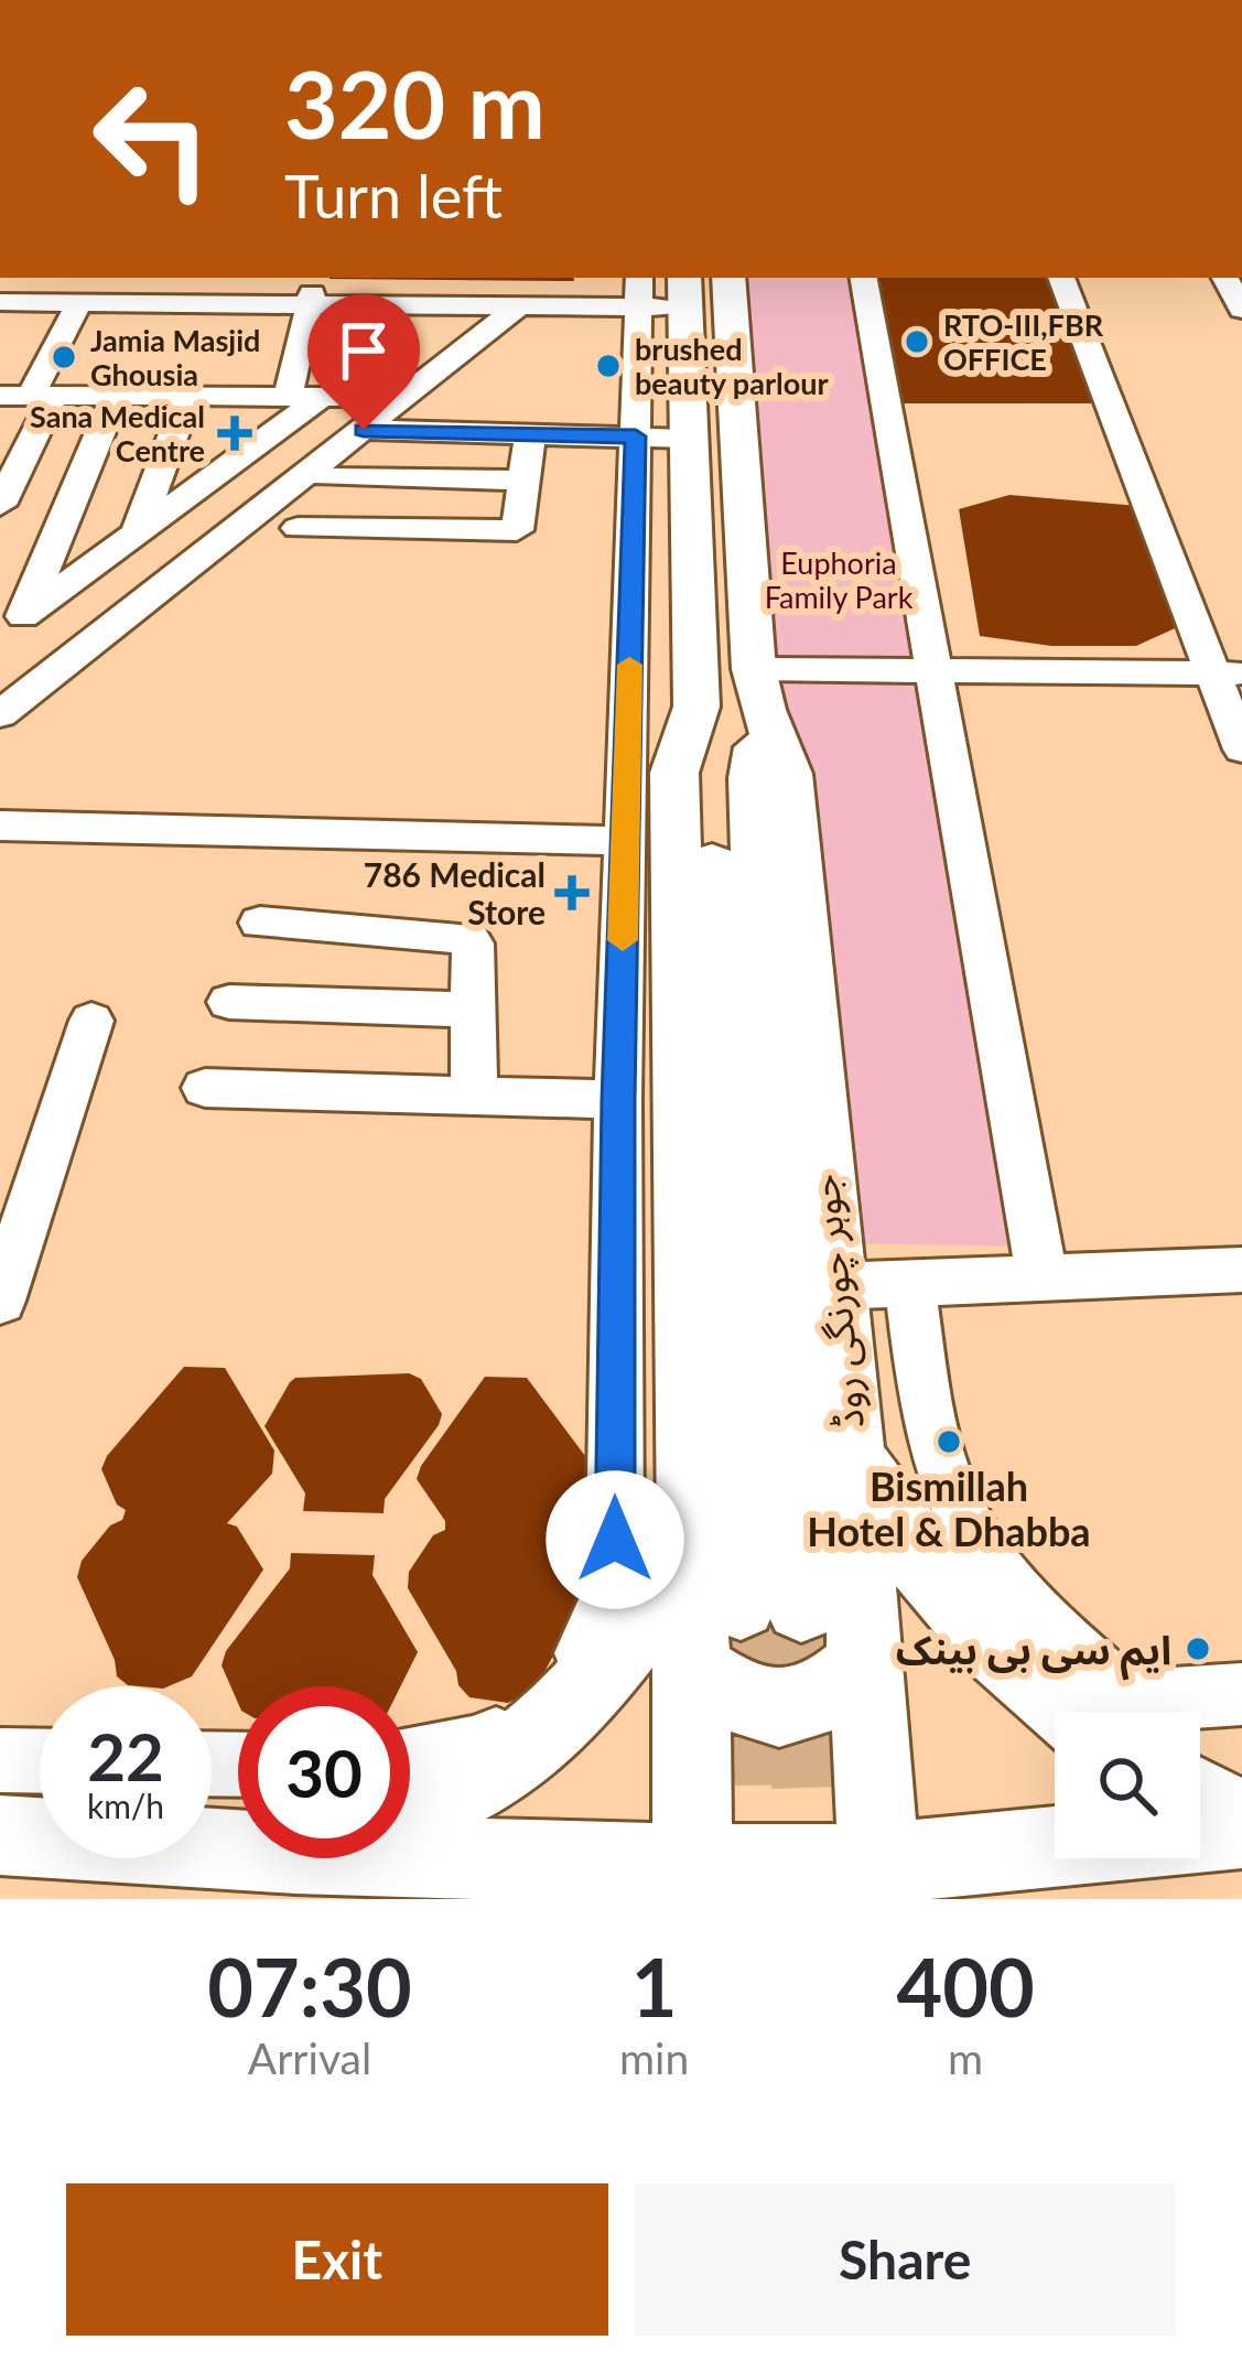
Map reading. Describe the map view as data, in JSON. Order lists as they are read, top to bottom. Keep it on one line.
{"streets":{"main road":["جوہر چورنگی روڈ"]},"parks":["Euphoria Family Park"],"places":{"other":["RTO-III,FBR OFFICE","Jamia Masjid Ghousia","brushed beauty parlour","Bismillah Hotel & Dhabba","ایم سی بی بینک"],"health":["Sana Medical Centre","786 Medical Store"]},"page":{"turn":["320 m","Turn left"],"speed":"22 km/h","limit":"30","eta":["07:30","Arrival","1","min","400","m"],"buttons":["Exit","Share"]}}
